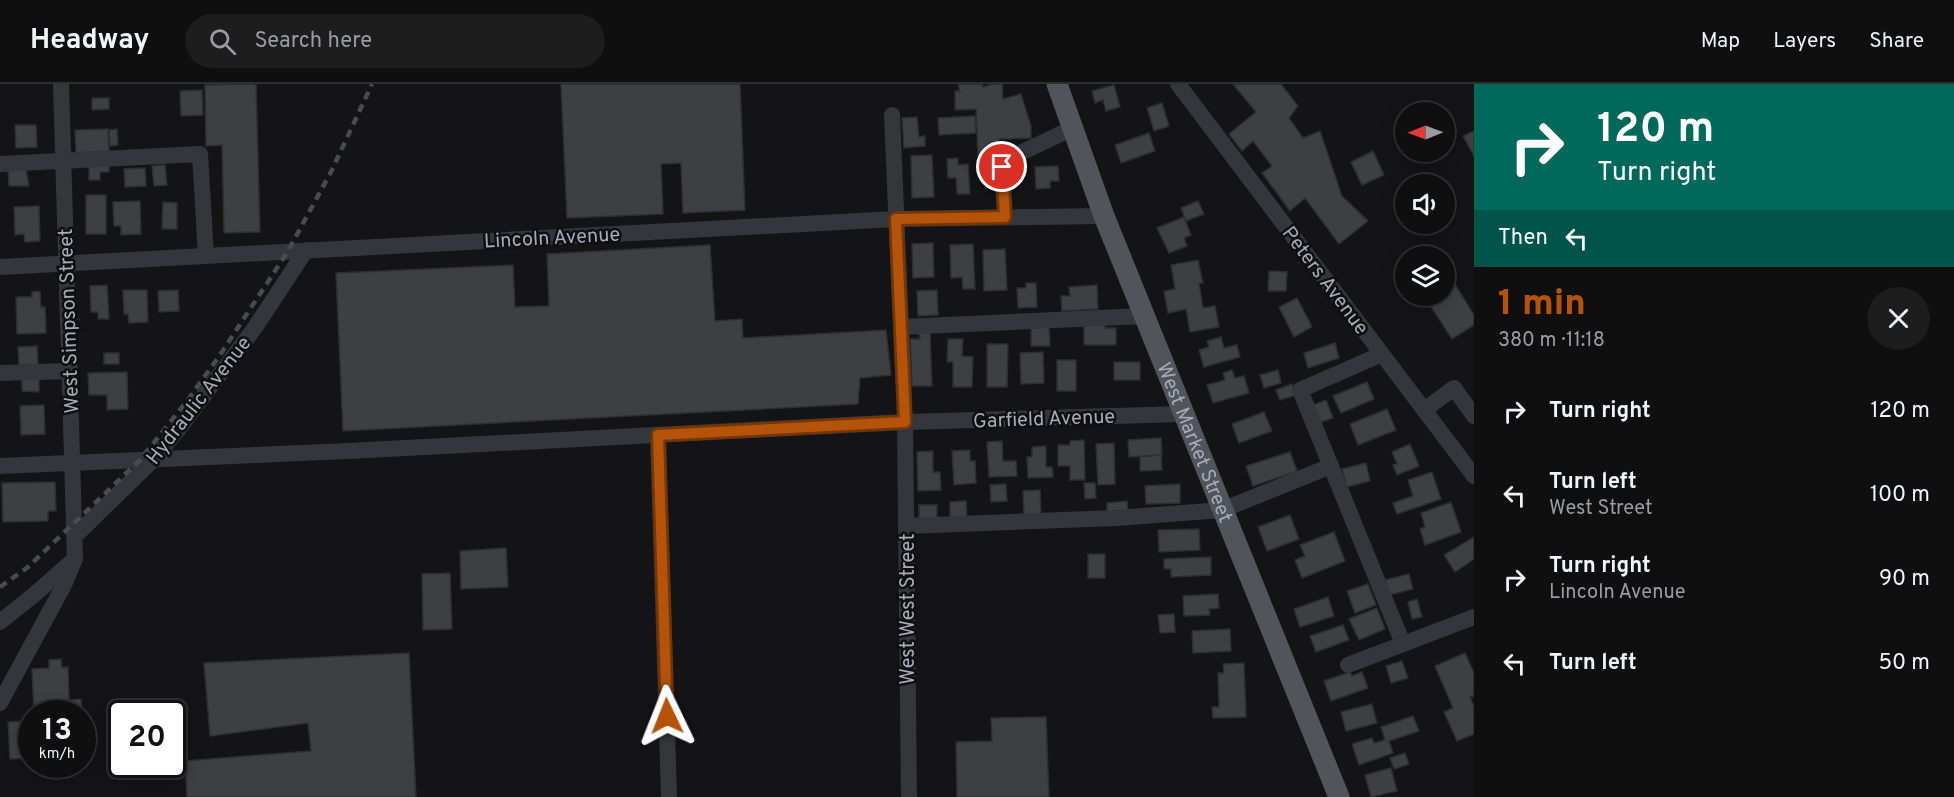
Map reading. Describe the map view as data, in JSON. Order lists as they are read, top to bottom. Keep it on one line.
{"streets":{"main road":["West Market Street"],"street":["Lincoln Avenue","Peters Avenue","West Simpson Street","Hydraulic Avenue","Garfield Avenue","West West Street"]},"crossings":[["Lincoln Avenue","West Simpson Street"],["Lincoln Avenue","Hydraulic Avenue"],["Lincoln Avenue","West Market Street"],["Lincoln Avenue","West West Street"],["West Simpson Street","Hydraulic Avenue"],["Hydraulic Avenue","Garfield Avenue"],["Garfield Avenue","West Market Street"],["Garfield Avenue","West West Street"]],"north":"left","page":{"header":"Headway","search":"Search here","nav":["Map","Layers","Share"],"turn":["120 m","Turn right"],"then":"Then","heading":["1 min","380 m · 11:18"],"list":[{"name":"Turn right","value":"120 m"},{"name":"Turn left","note":"West Street","value":"100 m"},{"name":"Turn right","note":"Lincoln Avenue","value":"90 m"},{"name":"Turn left","value":"50 m"}],"speed":"13 km/h","limit":"20"}}
